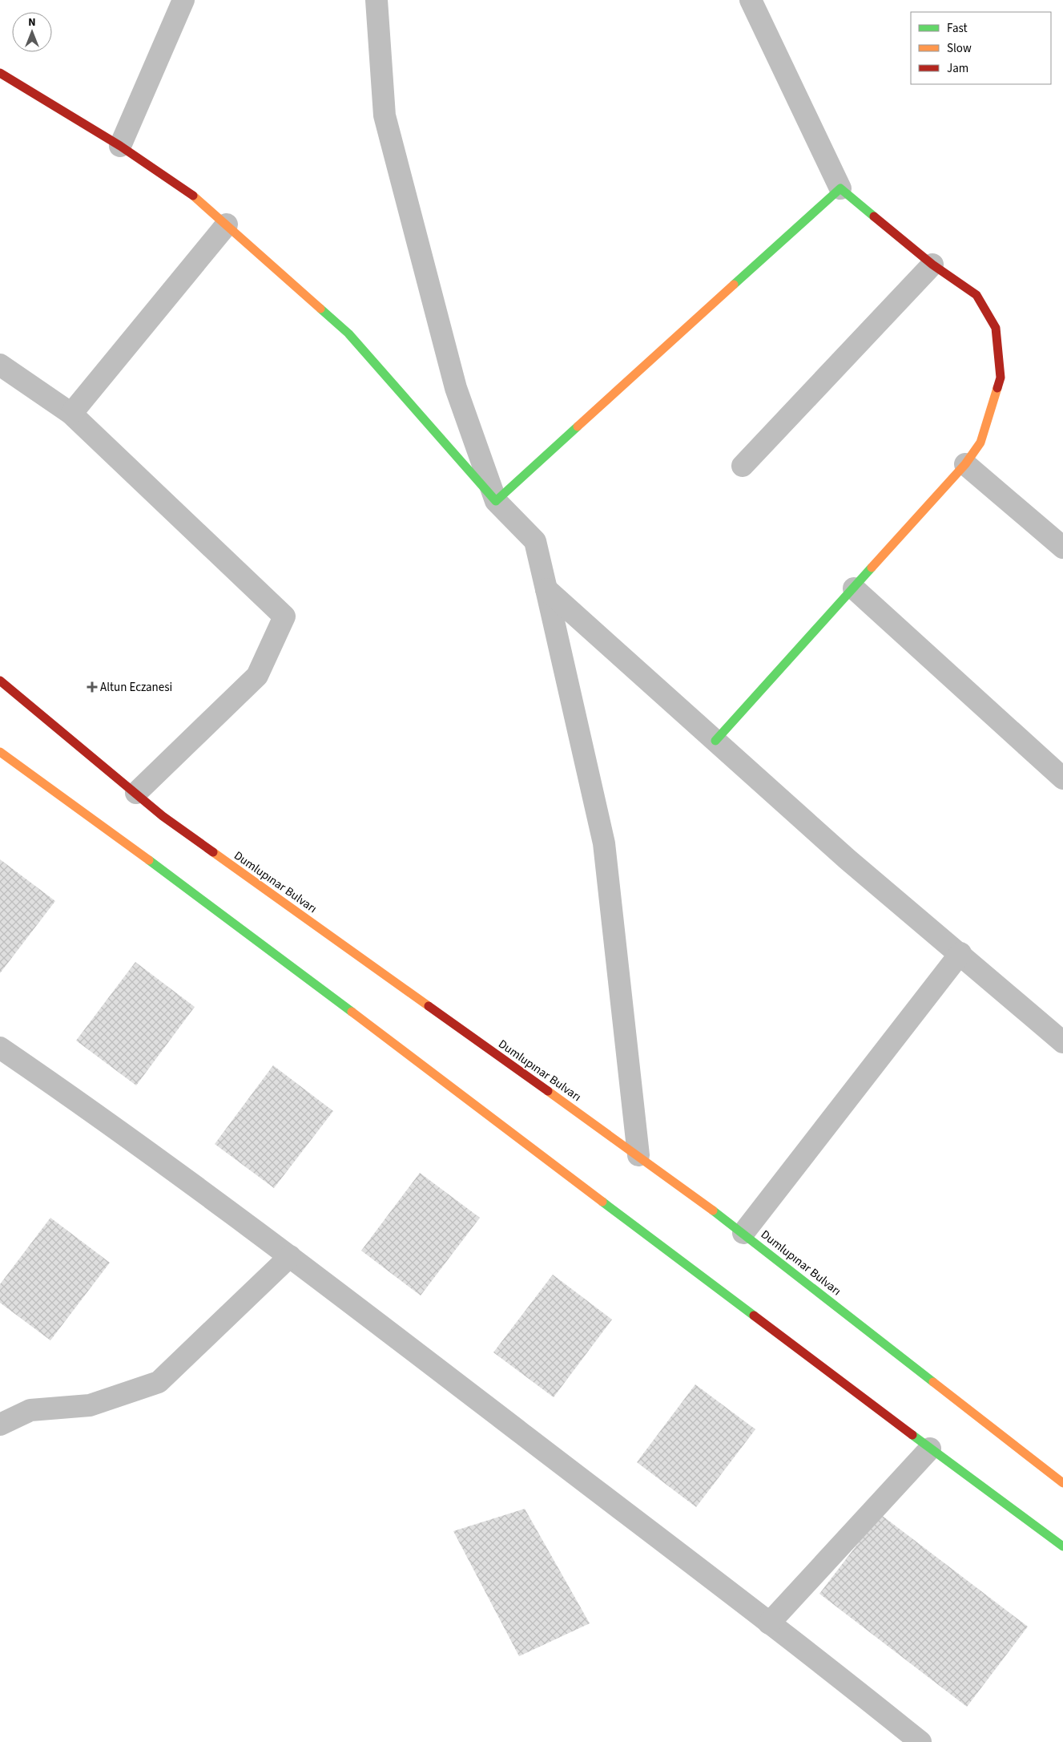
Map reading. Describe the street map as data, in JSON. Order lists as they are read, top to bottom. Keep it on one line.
{"streets":{"main road":["Dumlupınar Bulvarı"]},"places":{"health":["Altun Eczanesi"]},"legend":["Fast","Slow","Jam"],"north":"top"}
